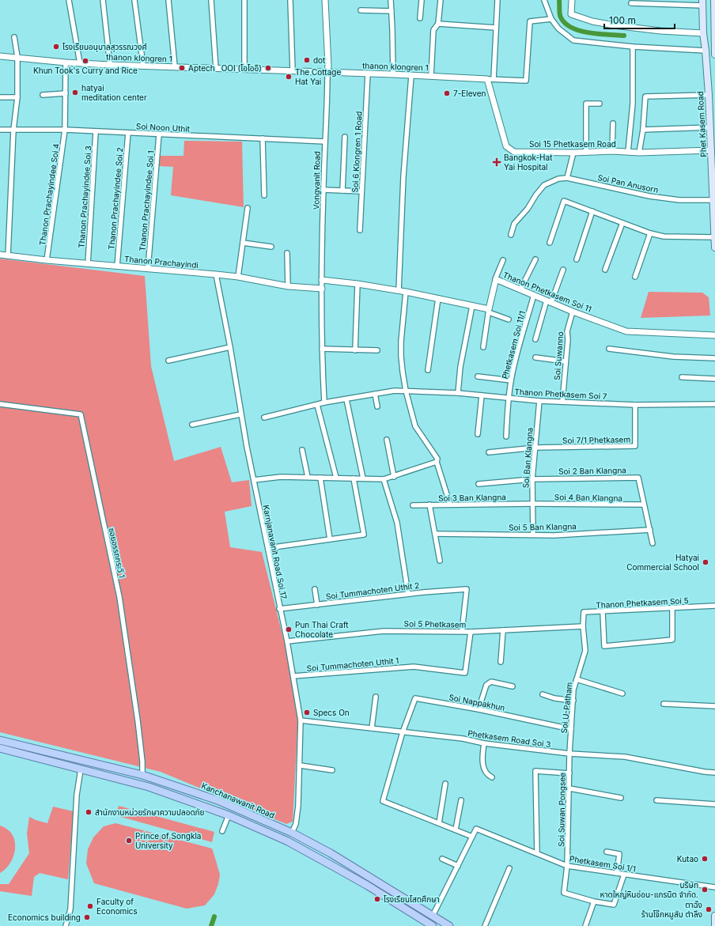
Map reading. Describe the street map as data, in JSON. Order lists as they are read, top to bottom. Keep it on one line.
{"streets":{"main road":["Phet Kasem Road","Kanchanawanit Road"],"street":["thanon klongren 1","Soi Noon Uthit","Soi 15 Phetkasem Road","Soi 6 Klongren 1 Road","Vongvanit Road","Soi Pan Anusorn","Thanon Prachayindee Soi 4","Thanon Prachayindee Soi 3","Thanon Prachayindee Soi 2","Thanon Prachayindee Soi 1","Thanon Prachayindi","Thanon Phetkasem Soi 11","Phetkasem Soi 11/1","Soi Suwanno","Thanon Phetkasem Soi 7","Soi 7/1 Phetkasem","Soi Ban Klangna","Soi 2 Ban Klangna","Soi 3 Ban Klangna","Soi 4 Ban Klangna","Soi 5 Ban Klangna","Karnjanavanit Road Soi 17","ซอยอรรถกระวี 1","Soi Tummachoten Uthit 2","Thanon Phetkasem Soi 5","Soi 5 Phetkasem","Soi Tummachoten Uthit 1","Soi Nappakhun","Soi U-Patham","Phetkasem Road Soi 3","Soi Suwan Pongsee","Phetkasem Soi 1/1"]},"crossings":[["thanon klongren 1","Soi 15 Phetkasem Road"],["thanon klongren 1","Soi 6 Klongren 1 Road"],["thanon klongren 1","Vongvanit Road"],["thanon klongren 1","Thanon Prachayindee Soi 4"],["Phet Kasem Road","Soi 15 Phetkasem Road"],["Phet Kasem Road","Soi Pan Anusorn"],["Soi Noon Uthit","Vongvanit Road"],["Soi Noon Uthit","Thanon Prachayindee Soi 4"],["Soi Noon Uthit","Thanon Prachayindee Soi 3"],["Soi Noon Uthit","Thanon Prachayindee Soi 2"],["Soi Noon Uthit","Thanon Prachayindee Soi 1"],["Vongvanit Road","Thanon Prachayindi"],["Vongvanit Road","Thanon Phetkasem Soi 7"],["Thanon Prachayindee Soi 4","Thanon Prachayindi"],["Thanon Prachayindee Soi 3","Thanon Prachayindi"],["Thanon Prachayindee Soi 2","Thanon Prachayindi"],["Thanon Prachayindee Soi 1","Thanon Prachayindi"],["Thanon Prachayindi","Karnjanavanit Road Soi 17"],["Thanon Phetkasem Soi 11","Phetkasem Soi 11/1"],["Thanon Phetkasem Soi 11","Soi Suwanno"],["Phetkasem Soi 11/1","Thanon Phetkasem Soi 7"],["Soi Suwanno","Thanon Phetkasem Soi 7"],["Thanon Phetkasem Soi 7","Soi 7/1 Phetkasem"],["Thanon Phetkasem Soi 7","Soi Ban Klangna"],["Soi 7/1 Phetkasem","Soi Ban Klangna"],["Soi Ban Klangna","Soi 2 Ban Klangna"],["Soi Ban Klangna","Soi 3 Ban Klangna"],["Soi Ban Klangna","Soi 4 Ban Klangna"],["Soi Ban Klangna","Soi 5 Ban Klangna"],["Soi 2 Ban Klangna","Soi 4 Ban Klangna"],["Soi 2 Ban Klangna","Soi 5 Ban Klangna"],["Soi 3 Ban Klangna","Soi 4 Ban Klangna"],["Karnjanavanit Road Soi 17","Soi Tummachoten Uthit 2"],["Karnjanavanit Road Soi 17","Soi 5 Phetkasem"],["Karnjanavanit Road Soi 17","Soi Tummachoten Uthit 1"],["Karnjanavanit Road Soi 17","Phetkasem Road Soi 3"],["Karnjanavanit Road Soi 17","Kanchanawanit Road"],["ซอยอรรถกระวี 1","Kanchanawanit Road"],["Soi Tummachoten Uthit 2","Soi 5 Phetkasem"],["Thanon Phetkasem Soi 5","Soi 5 Phetkasem"],["Thanon Phetkasem Soi 5","Soi U-Patham"],["Soi 5 Phetkasem","Soi Tummachoten Uthit 1"],["Soi 5 Phetkasem","Soi U-Patham"],["Soi Nappakhun","Soi U-Patham"],["Soi Nappakhun","Phetkasem Road Soi 3"],["Soi U-Patham","Phetkasem Road Soi 3"],["Soi U-Patham","Soi Suwan Pongsee"],["Phetkasem Road Soi 3","Soi Suwan Pongsee"],["Soi Suwan Pongsee","Phetkasem Soi 1/1"]],"places":{"other":["โรงเรียนอนุบาลสุวรรณวงศ์","dot","Khun Took's Curry and Rice","Aptech","OOI (โอโออิ)","The Cottage Hat Yai","hatyai meditation center","7-Eleven","Hatyai Commercial School","Pun Thai Craft Chocolate","Specs On","สำนักงานหน่วยรักษาความปลอดภัย","Prince of Songkla University","Kutao","บริษัท หาดใหญ่หินอ่อน-แกรนิต จำกัด.","โรงเรียนโสตศึกษา","Faculty of Economics","ตาฉั้ง ร้านโจ๊กหมูสับ ตำลึง","Economics building"],"health":["Bangkok-Hat Yai Hospital"]},"scale_bar":"100 m"}
